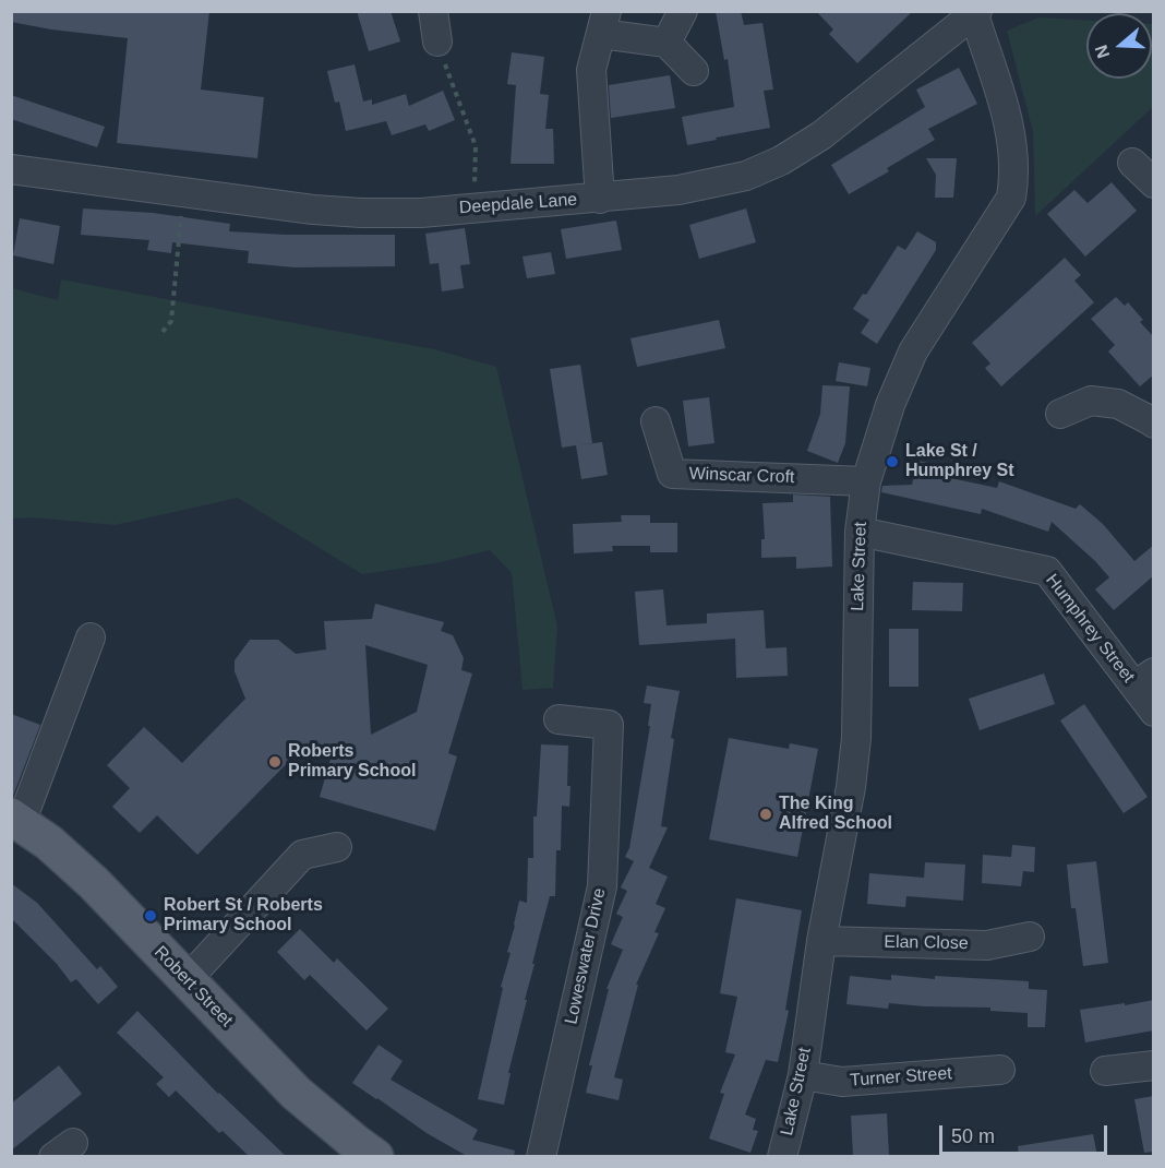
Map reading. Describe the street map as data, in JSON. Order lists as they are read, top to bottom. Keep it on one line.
{"streets":{"main road":["Robert Street"],"street":["Deepdale Lane","Winscar Croft","Lake Street","Humphrey Street","Elan Close","Loweswater Drive","Turner Street"]},"crossings":[["Deepdale Lane","Lake Street"],["Winscar Croft","Lake Street"],["Lake Street","Humphrey Street"],["Lake Street","Elan Close"],["Lake Street","Turner Street"]],"places":["Lake St / Humphrey St","Roberts Primary School","The King Alfred School","Robert St / Roberts Primary School"],"scale_bar":"50 m","north":"left"}
